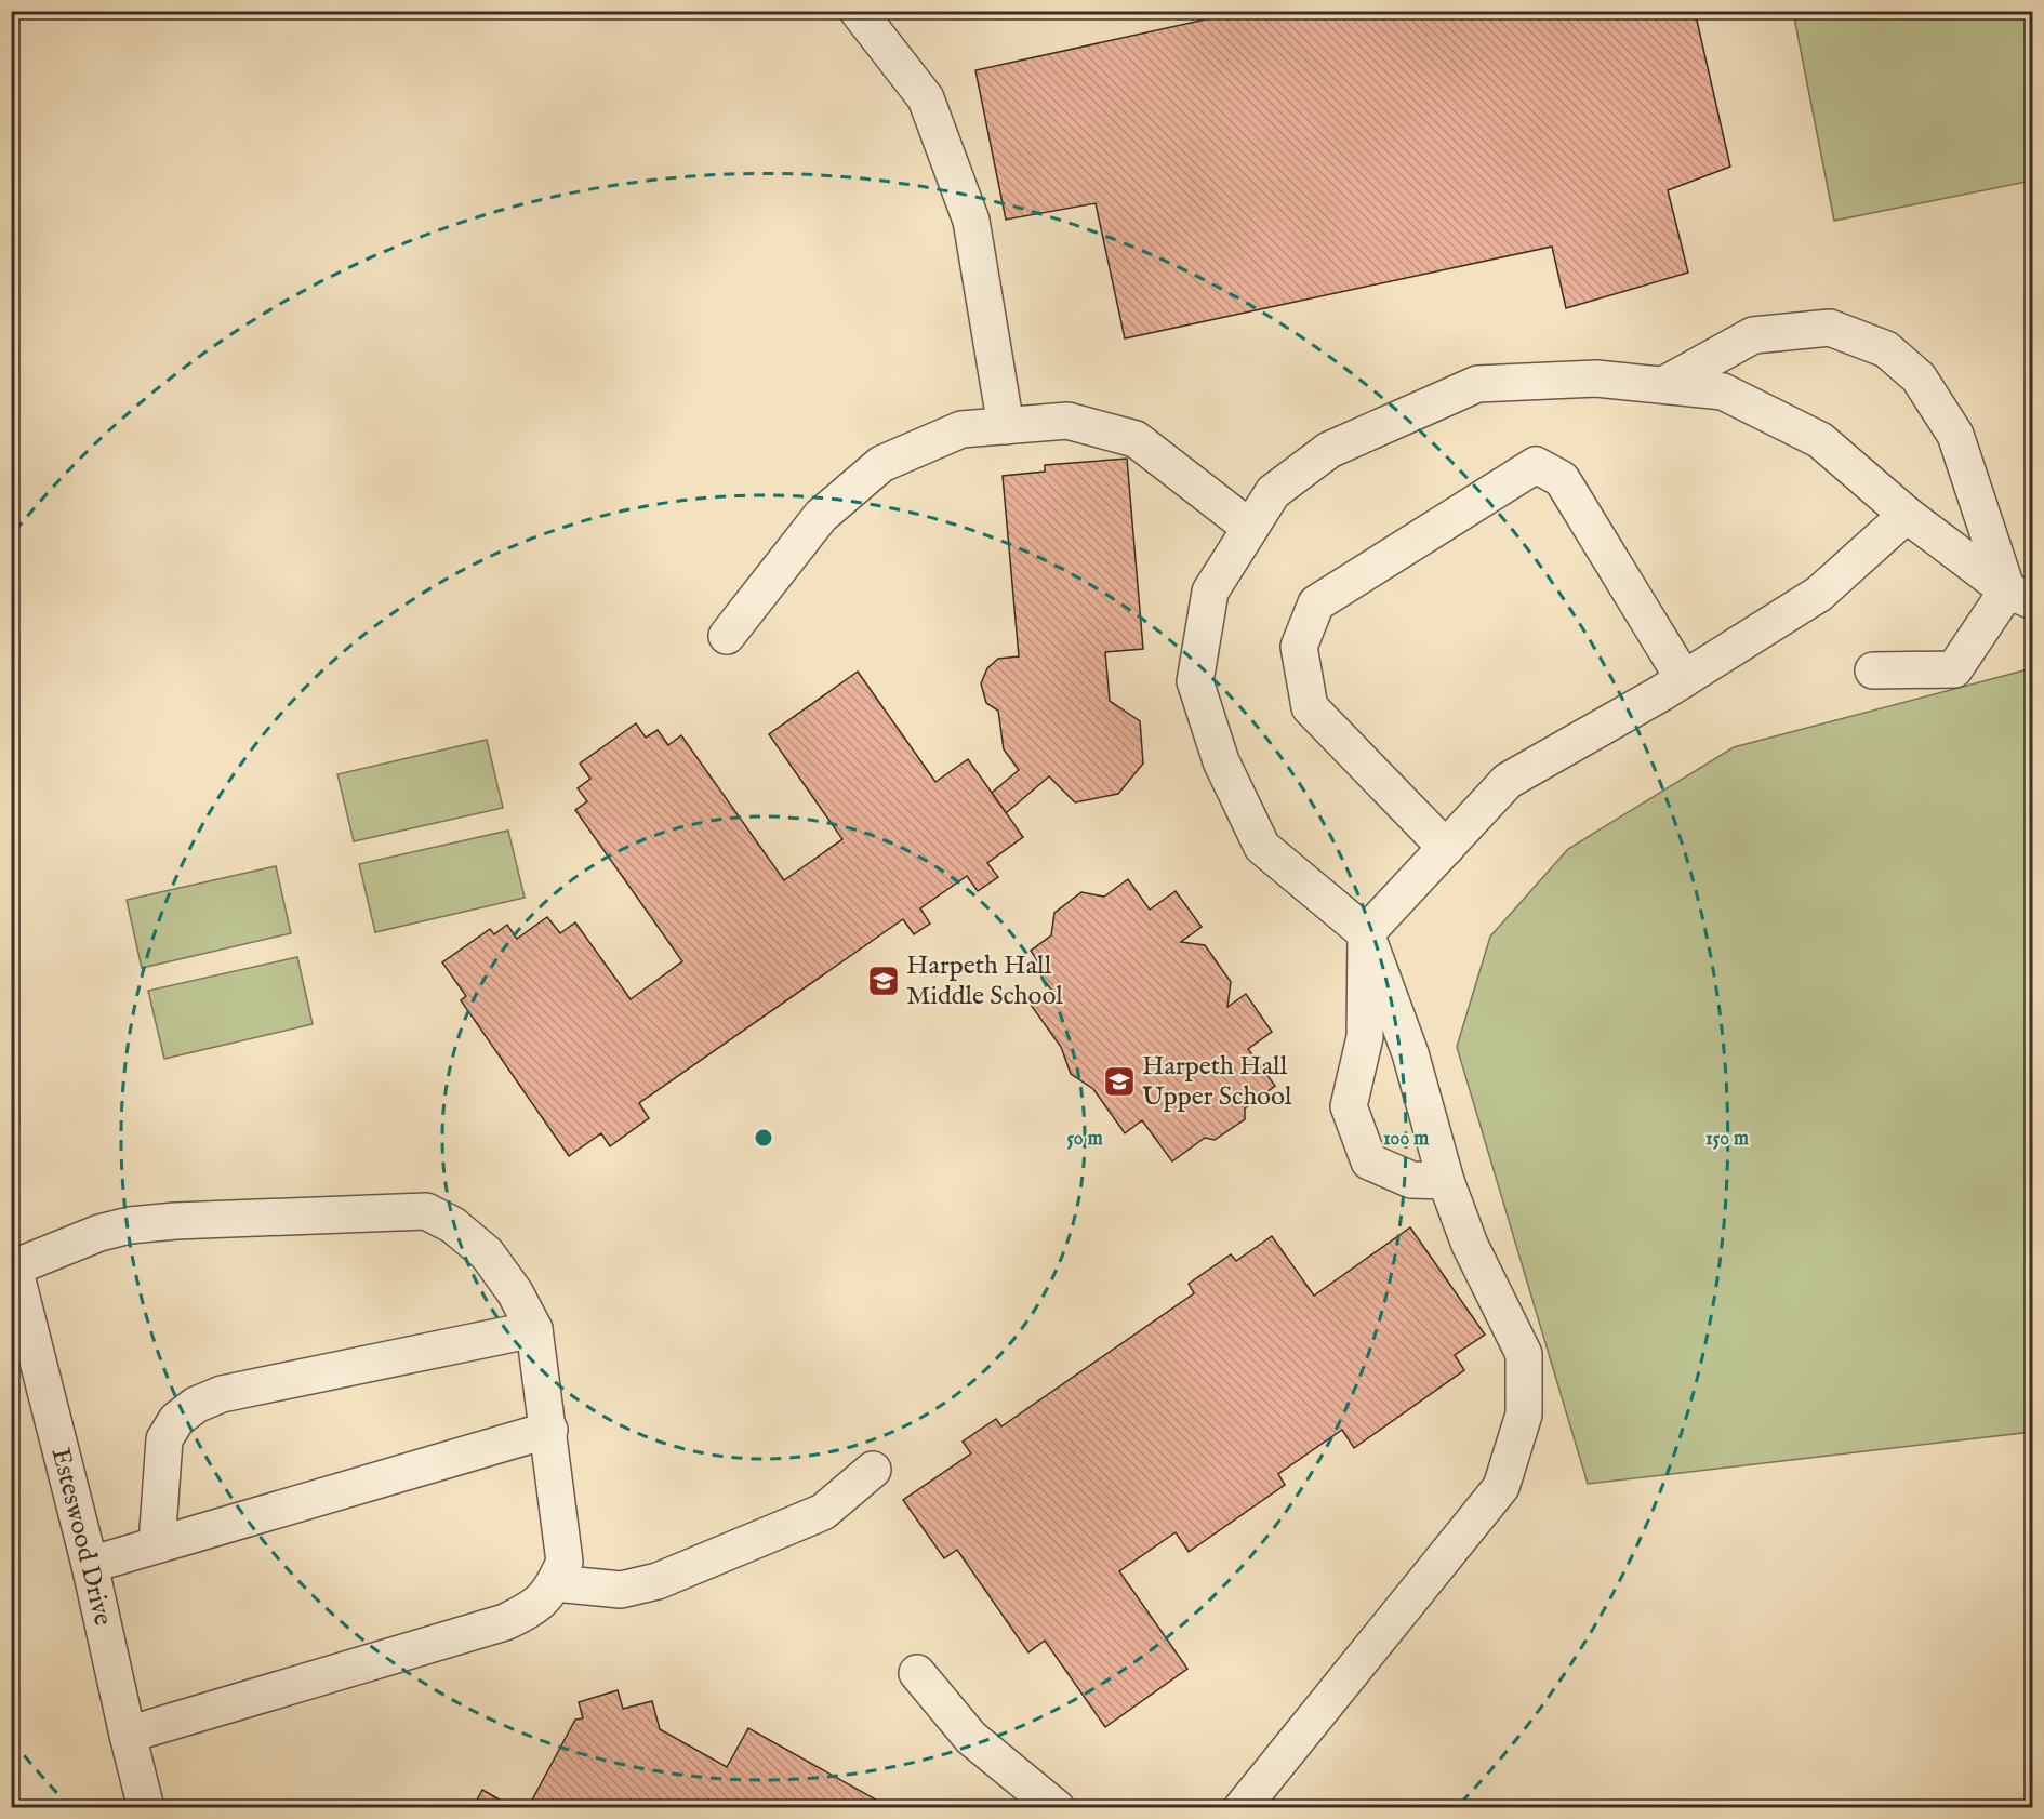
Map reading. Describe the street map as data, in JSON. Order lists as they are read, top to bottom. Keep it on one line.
{"streets":{"street":["Esteswood Drive"]},"places":{"school or university":["Harpeth Hall Middle School","Harpeth Hall Upper School"]},"rings":["50 m","100 m","150 m"]}
